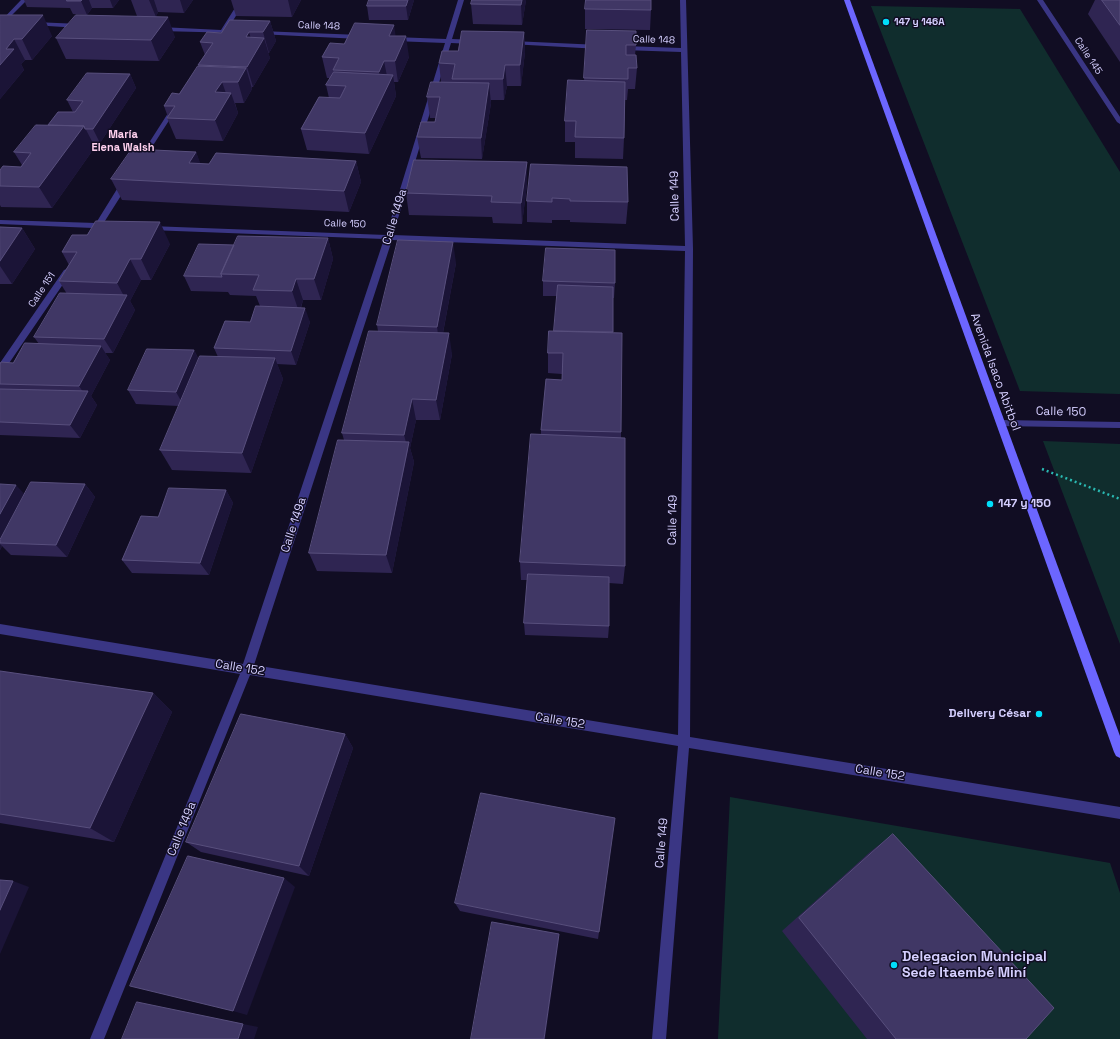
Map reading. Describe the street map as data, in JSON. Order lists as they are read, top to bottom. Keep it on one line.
{"streets":{"main road":["Avenida Isaco Abitbol"],"street":["Calle 148","Calle 145","Calle 149","Calle 149a","Calle 150","Calle 151","Calle 152"]},"crossings":[["Calle 148","Calle 149"],["Calle 149","Calle 150"],["Calle 149","Calle 152"],["Calle 149a","Calle 150"],["Calle 149a","Calle 152"],["Calle 150","Avenida Isaco Abitbol"]],"districts":["María Elena Walsh"],"places":["147 y 146A","147 y 150","Delivery César","Delegacion Municipal Sede Itaembé Miní"]}
